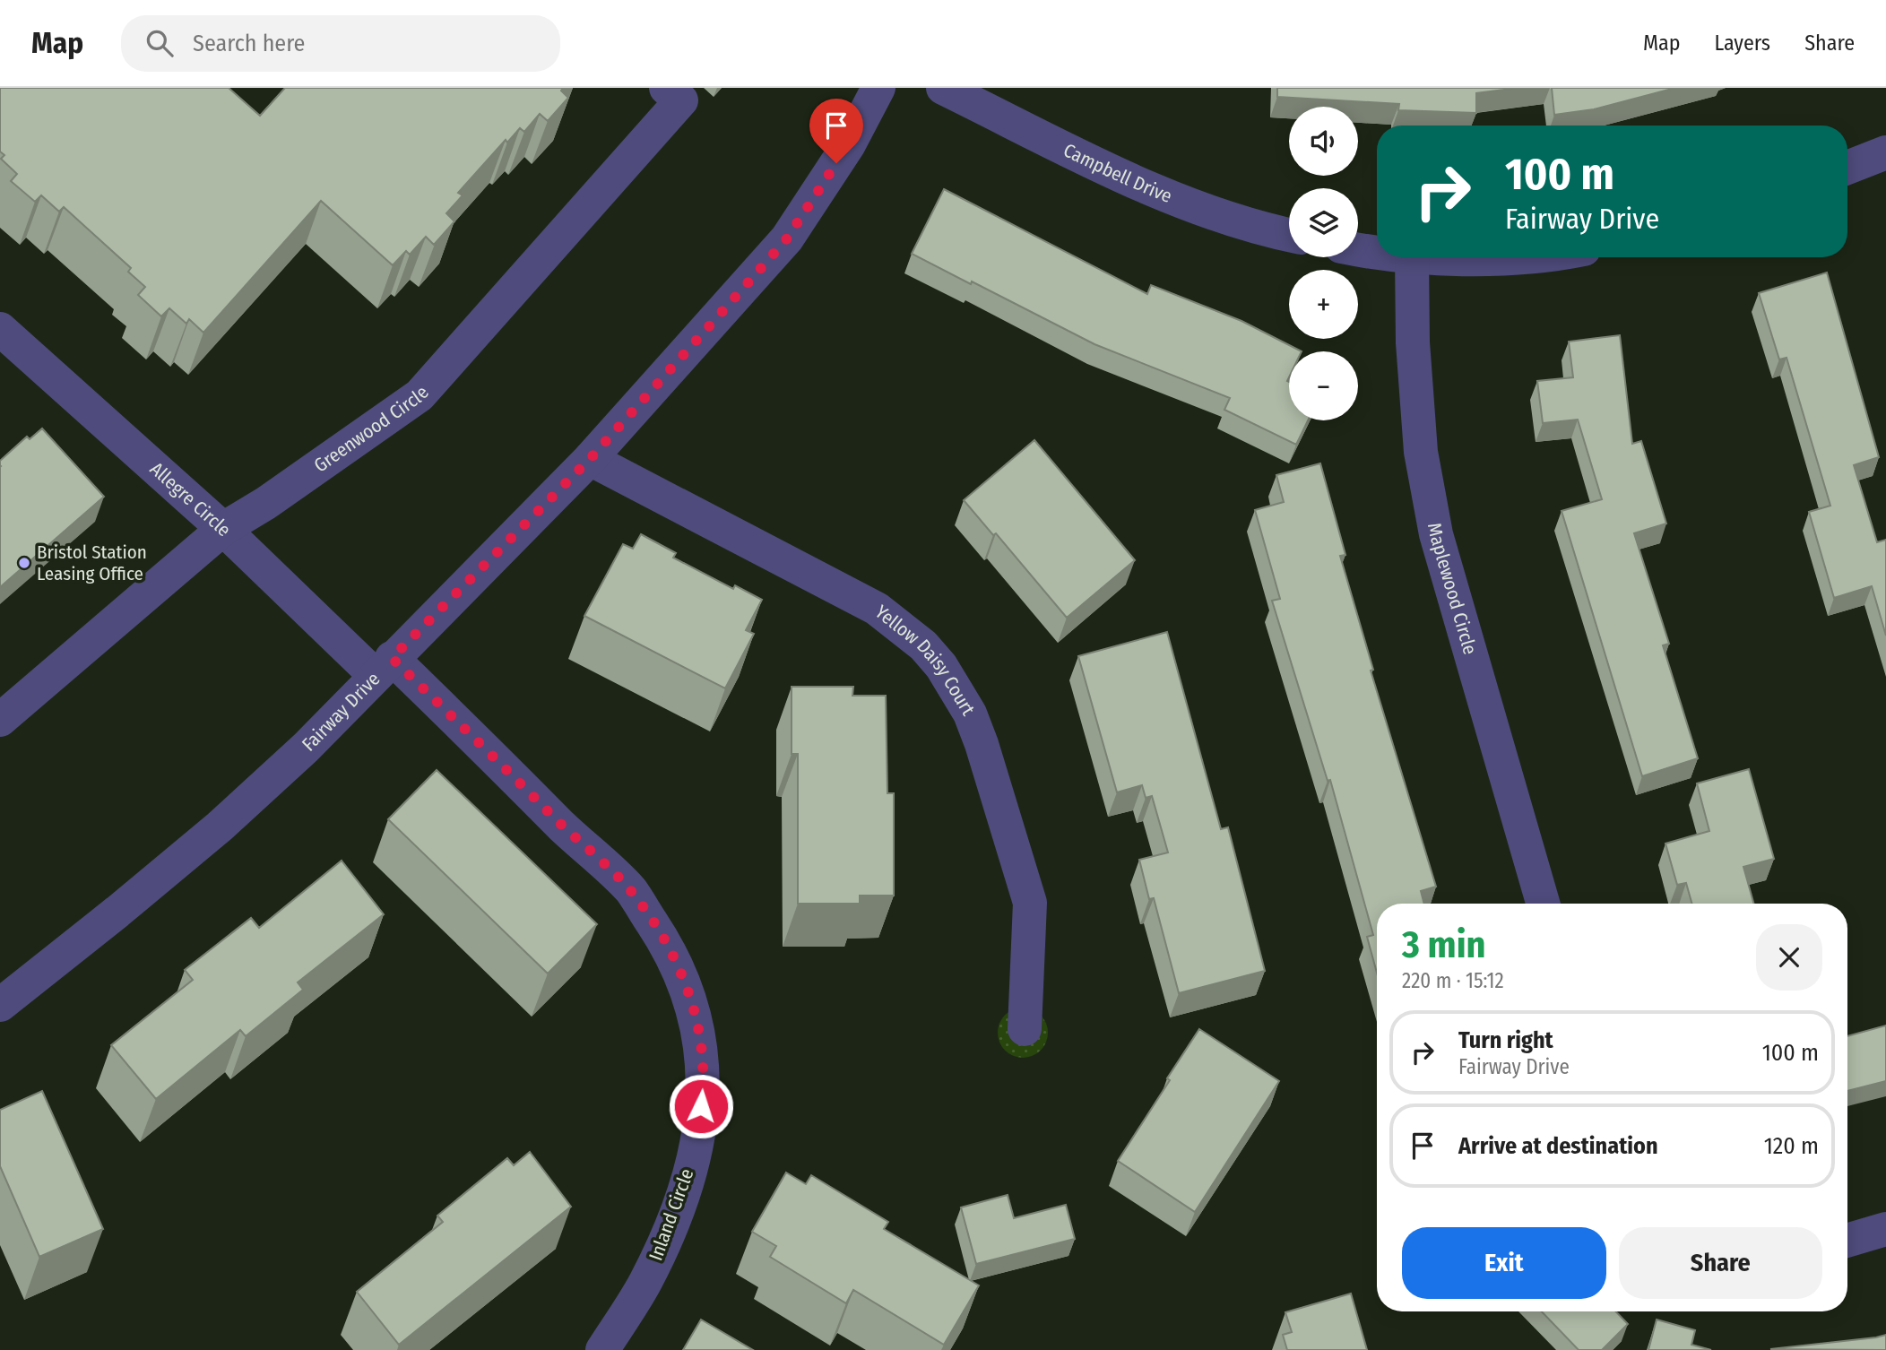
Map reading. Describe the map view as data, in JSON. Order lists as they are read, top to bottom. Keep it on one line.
{"streets":{"street":["Campbell Drive","Greenwood Circle","Allegre Circle","Maplewood Circle","Yellow Daisy Court","Fairway Drive","Inland Circle"]},"crossings":[["Greenwood Circle","Allegre Circle"],["Allegre Circle","Fairway Drive"],["Allegre Circle","Inland Circle"],["Yellow Daisy Court","Fairway Drive"],["Fairway Drive","Inland Circle"]],"places":["Bristol Station Leasing Office"],"page":{"header":"Map","search":"Search here","nav":["Map","Layers","Share"],"map_buttons":["+","−"],"turn":["100 m","Fairway Drive"],"heading":["3 min","220 m · 15:12"],"list":[{"name":"Turn right","note":"Fairway Drive","value":"100 m"},{"name":"Arrive at destination","value":"120 m"}],"buttons":["Exit","Share"]}}
